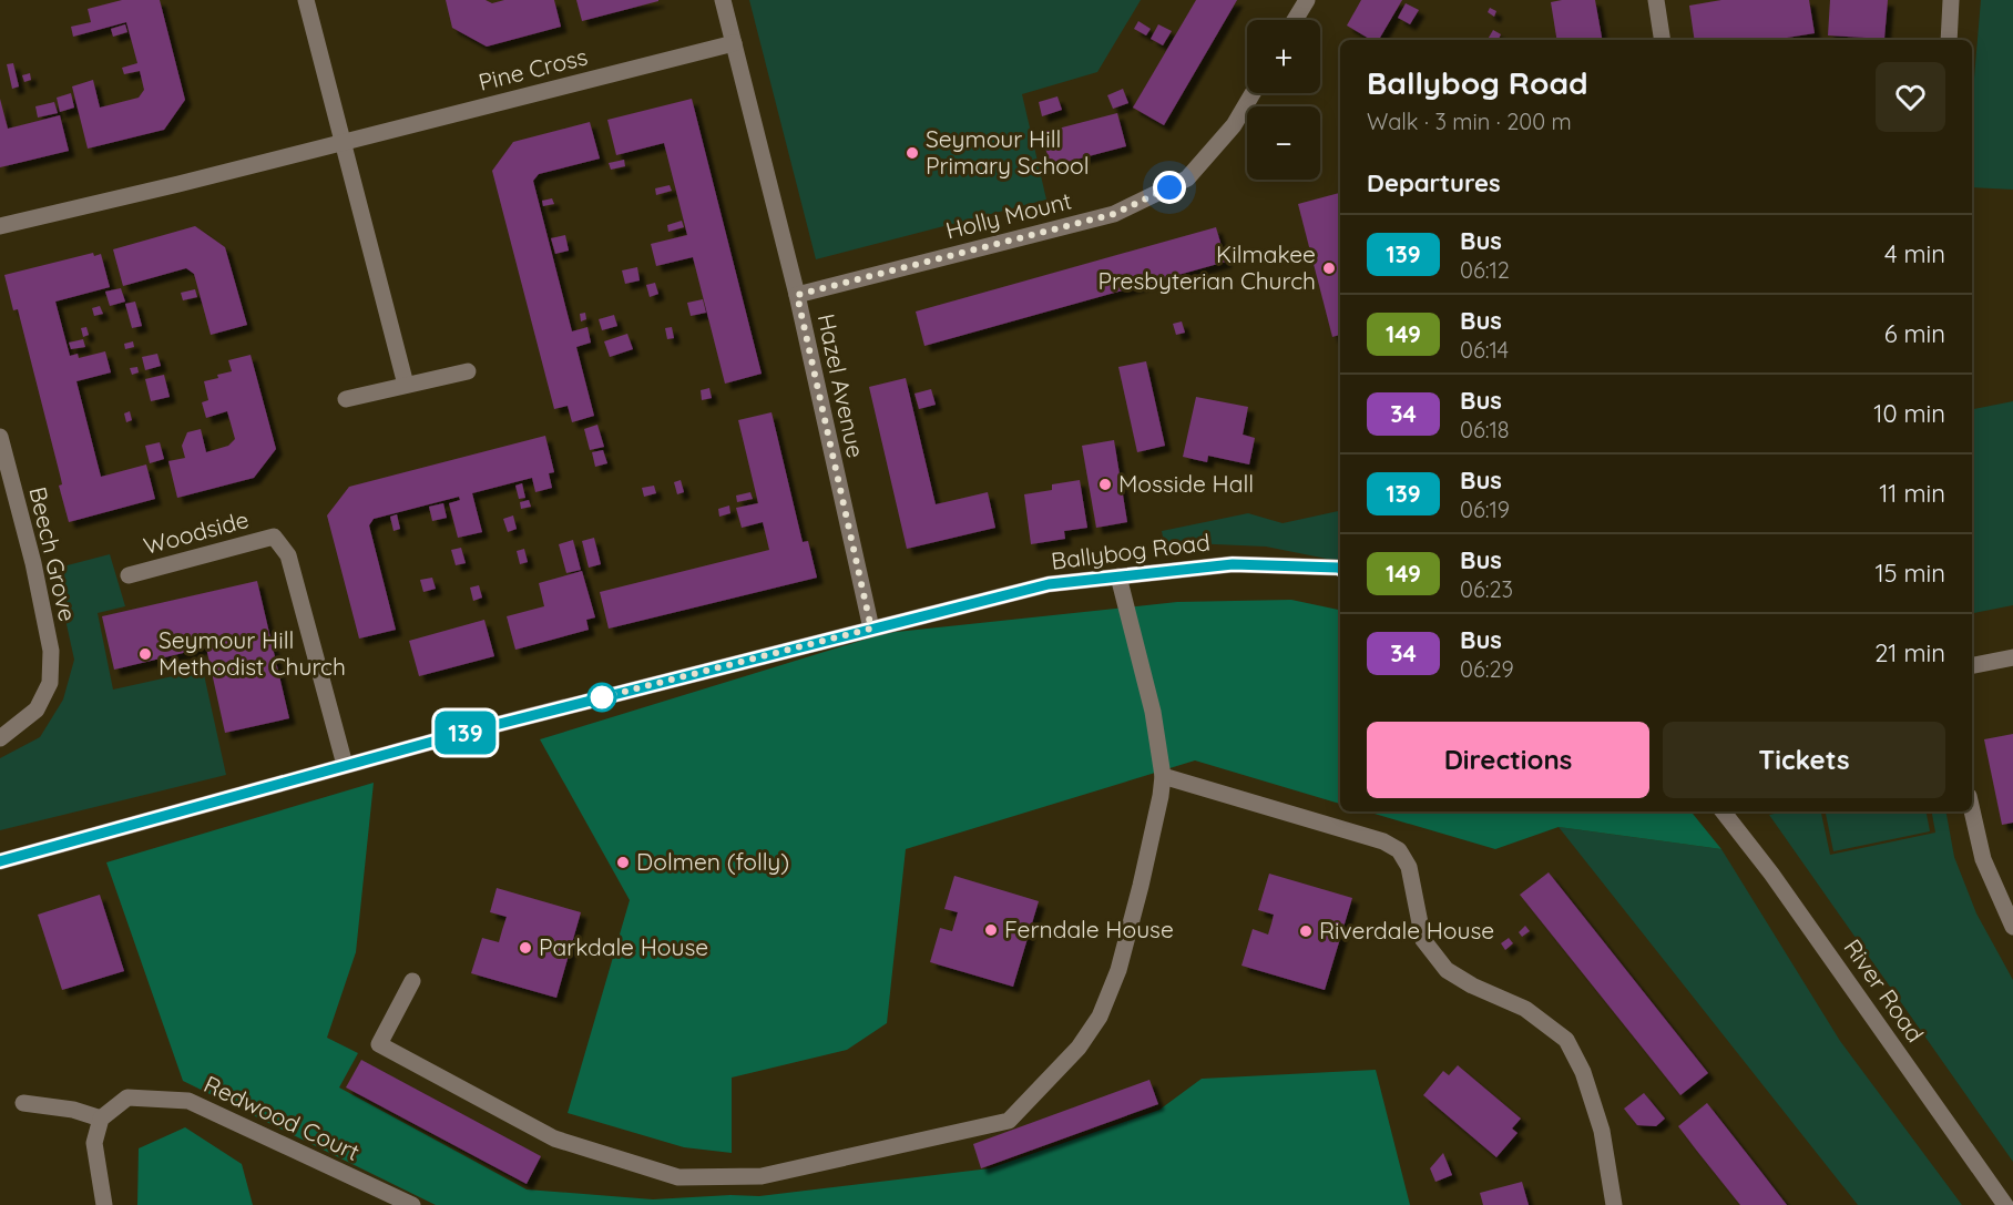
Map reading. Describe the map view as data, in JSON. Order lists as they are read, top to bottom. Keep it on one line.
{"streets":{"street":["Pine Cross","Holly Mount","Hazel Avenue","Woodside","Ballybog Road","Beech Grove","River Road","Redwood Court"]},"crossings":[["Pine Cross","Hazel Avenue"],["Holly Mount","Hazel Avenue"],["Hazel Avenue","Ballybog Road"],["Woodside","Ballybog Road"]],"places":["Seymour Hill Primary School","Kilmakee Presbyterian Church","Mosside Hall","Seymour Hill Methodist Church","Dolmen (folly)","Ferndale House","Riverdale House","Parkdale House"],"lines":["bus line 139"],"page":{"on_map":"139","map_buttons":["+","−"],"heading":[["Ballybog Road","Walk · 3 min · 200 m"],"Departures"],"list":[{"mark":"139","name":"Bus","note":"06:12","value":"4 min"},{"mark":"149","name":"Bus","note":"06:14","value":"6 min"},{"mark":"34","name":"Bus","note":"06:18","value":"10 min"},{"mark":"139","name":"Bus","note":"06:19","value":"11 min"},{"mark":"149","name":"Bus","note":"06:23","value":"15 min"},{"mark":"34","name":"Bus","note":"06:29","value":"21 min"}],"buttons":["Directions","Tickets"]}}
